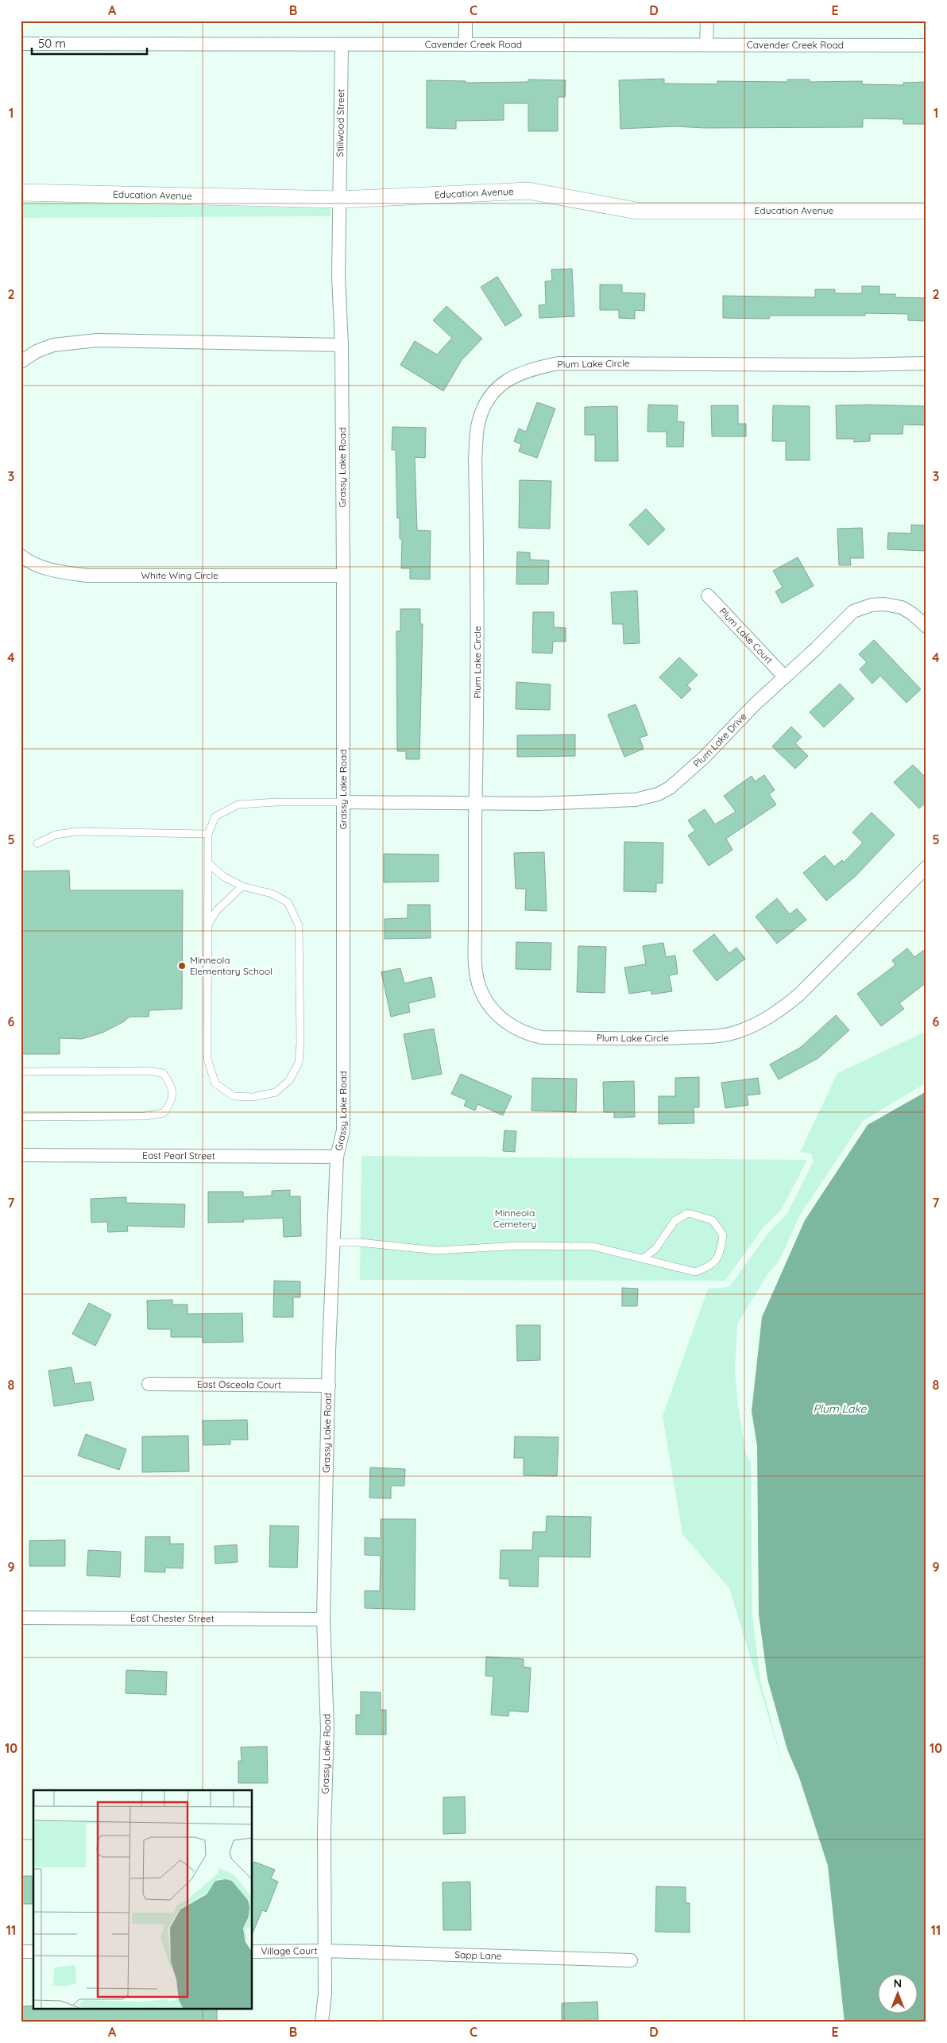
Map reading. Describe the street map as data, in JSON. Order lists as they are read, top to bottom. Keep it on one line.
{"streets":{"street":["Cavender Creek Road","Stillwood Street","Education Avenue","Plum Lake Circle","Grassy Lake Road","White Wing Circle","Plum Lake Court","Plum Lake Drive","East Pearl Street","East Osceola Court","East Chester Street","Village Court","Sapp Lane"]},"crossings":[["Cavender Creek Road","Stillwood Street"],["Stillwood Street","Education Avenue"],["Stillwood Street","Grassy Lake Road"],["Education Avenue","Grassy Lake Road"],["Plum Lake Circle","Plum Lake Drive"],["Grassy Lake Road","White Wing Circle"],["Grassy Lake Road","East Pearl Street"],["Grassy Lake Road","East Osceola Court"],["Grassy Lake Road","East Chester Street"],["Grassy Lake Road","Village Court"],["Grassy Lake Road","Sapp Lane"],["Plum Lake Court","Plum Lake Drive"],["Village Court","Sapp Lane"]],"water":["Plum Lake"],"parks":["Minneola Cemetery"],"places":["Minneola Elementary School"],"scale_bar":"50 m","north":"top","grid":{"columns":["A","B","C","D","E"],"rows":["1","2","3","4","5","6","7","8","9","10","11"]}}
